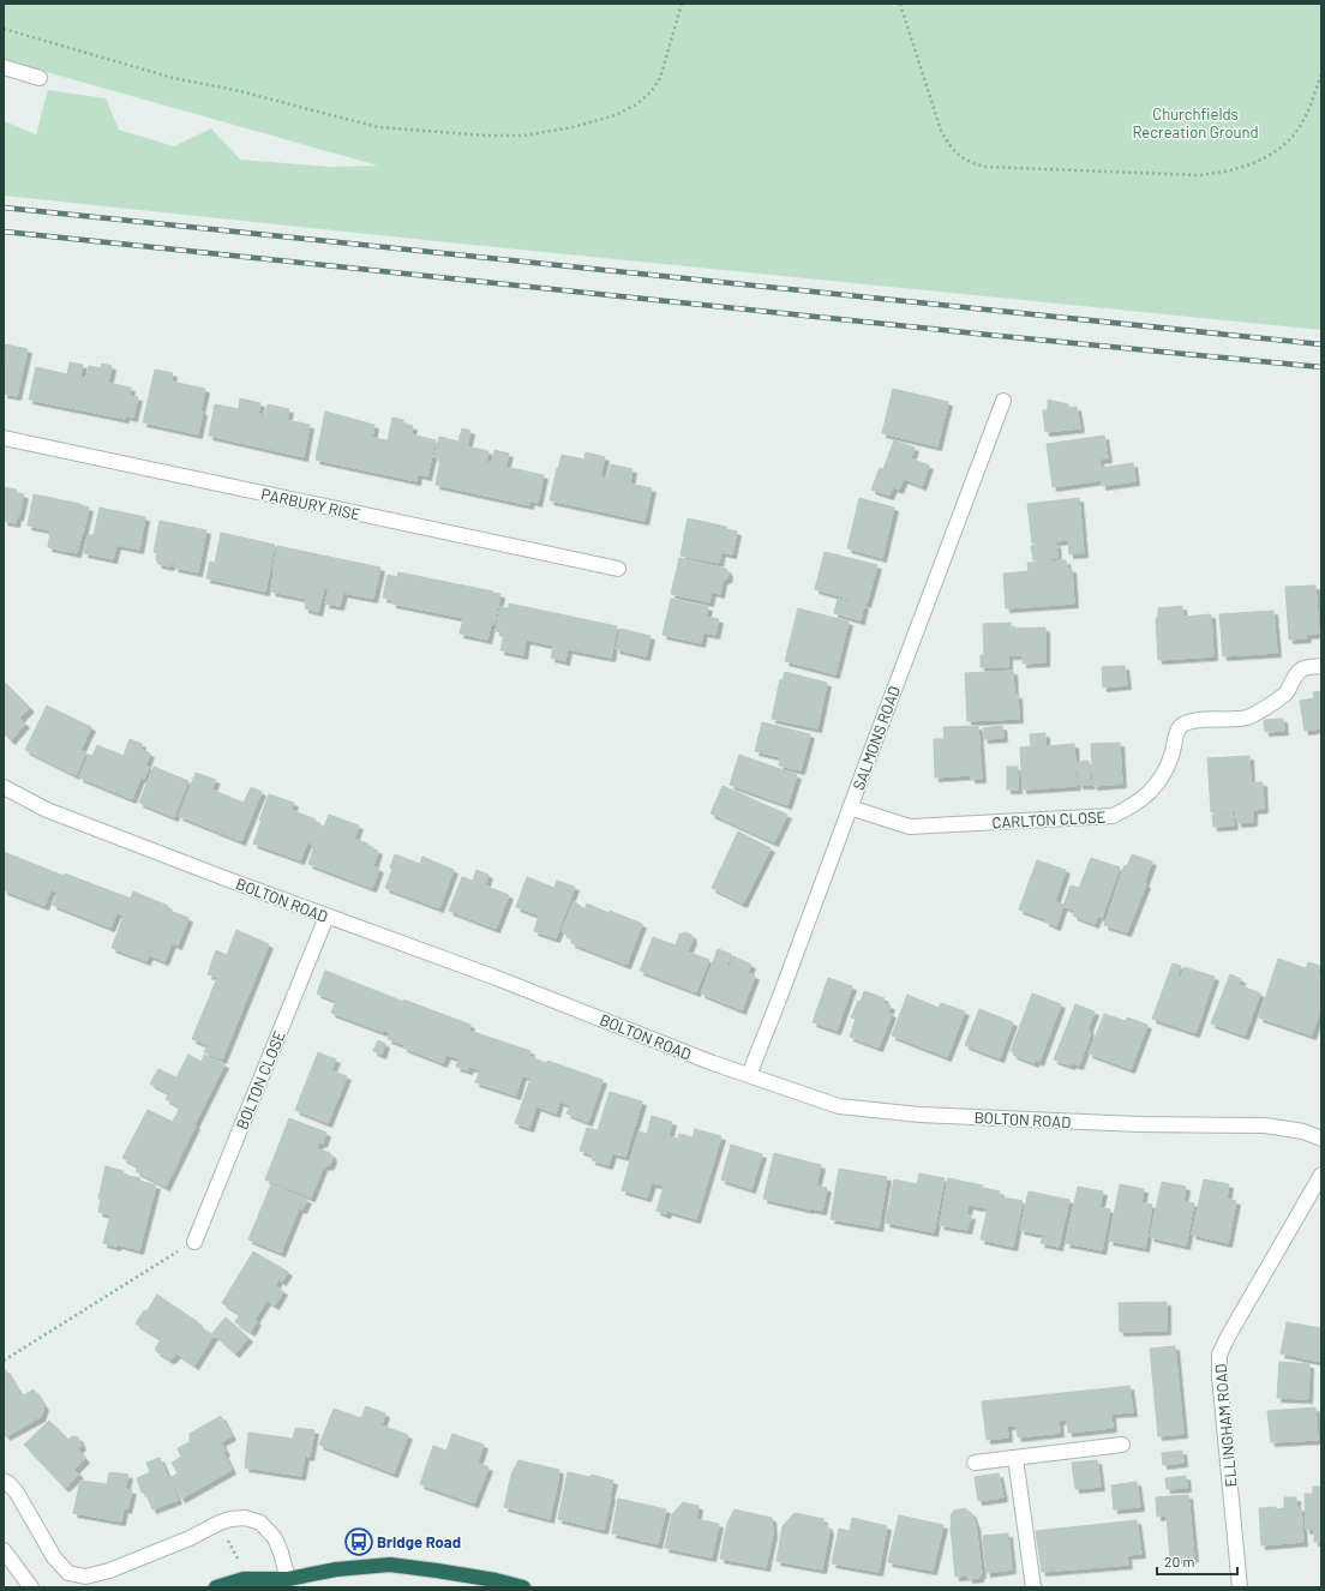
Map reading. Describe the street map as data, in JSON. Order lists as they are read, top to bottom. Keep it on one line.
{"streets":{"street":["PARBURY RISE","SALMONS ROAD","CARLTON CLOSE","BOLTON ROAD","BOLTON CLOSE","ELLINGHAM ROAD"]},"crossings":[["SALMONS ROAD","CARLTON CLOSE"],["SALMONS ROAD","BOLTON ROAD"],["BOLTON ROAD","BOLTON CLOSE"]],"parks":["Churchfields Recreation Ground"],"places":{"bus stop":["Bridge Road"]},"scale_bar":"20 m"}
